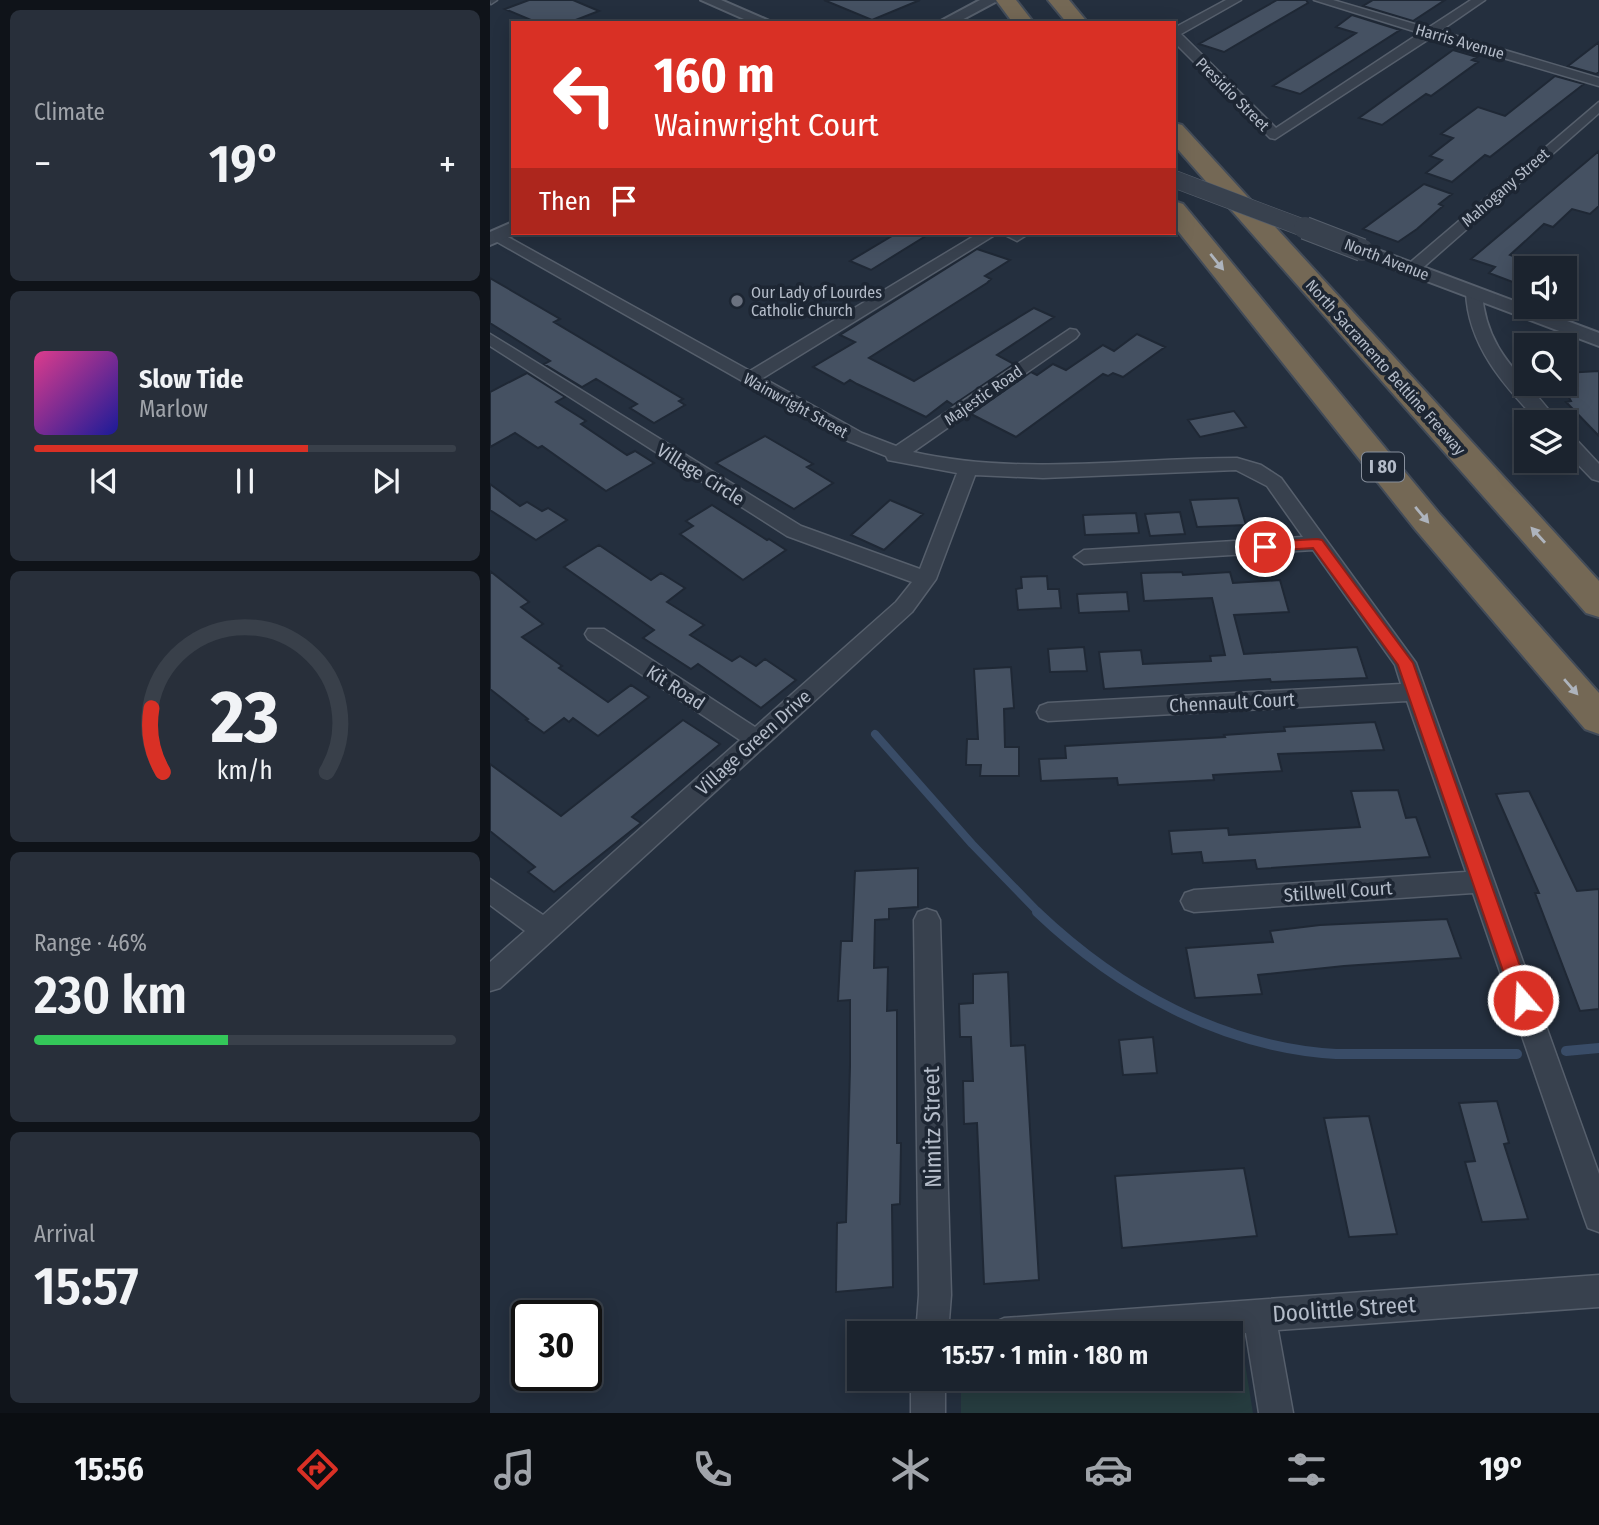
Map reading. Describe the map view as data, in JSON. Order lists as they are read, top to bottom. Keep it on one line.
{"streets":{"highway":["North Sacramento Beltline Freeway","I 80"],"street":["Harris Avenue","Presidio Street","Mahogany Street","North Avenue","Majestic Road","Wainwright Street","Village Circle","Kit Road","Chennault Court","Village Green Drive","Stillwell Court","Nimitz Street","Doolittle Street"]},"crossings":[["Harris Avenue","Presidio Street"],["Mahogany Street","North Avenue"],["Majestic Road","Wainwright Street"],["Wainwright Street","Chennault Court"],["Wainwright Street","Village Green Drive"],["Wainwright Street","Stillwell Court"],["Village Circle","Village Green Drive"],["Kit Road","Village Green Drive"]],"places":["Our Lady of Lourdes Catholic Church"],"page":{"tile":["Climate",["Range · 46%","230 km"],["Arrival","15:57"]],"turn":["160 m","Wainwright Court"],"heat":["−","19°","+"],"then":"Then","song":["Slow Tide","Marlow"],"limit":"30","trip":"15:57 · 1 min · 180 m","tabs":["15:56","19°"],"gauge":["23","km/h"]}}
